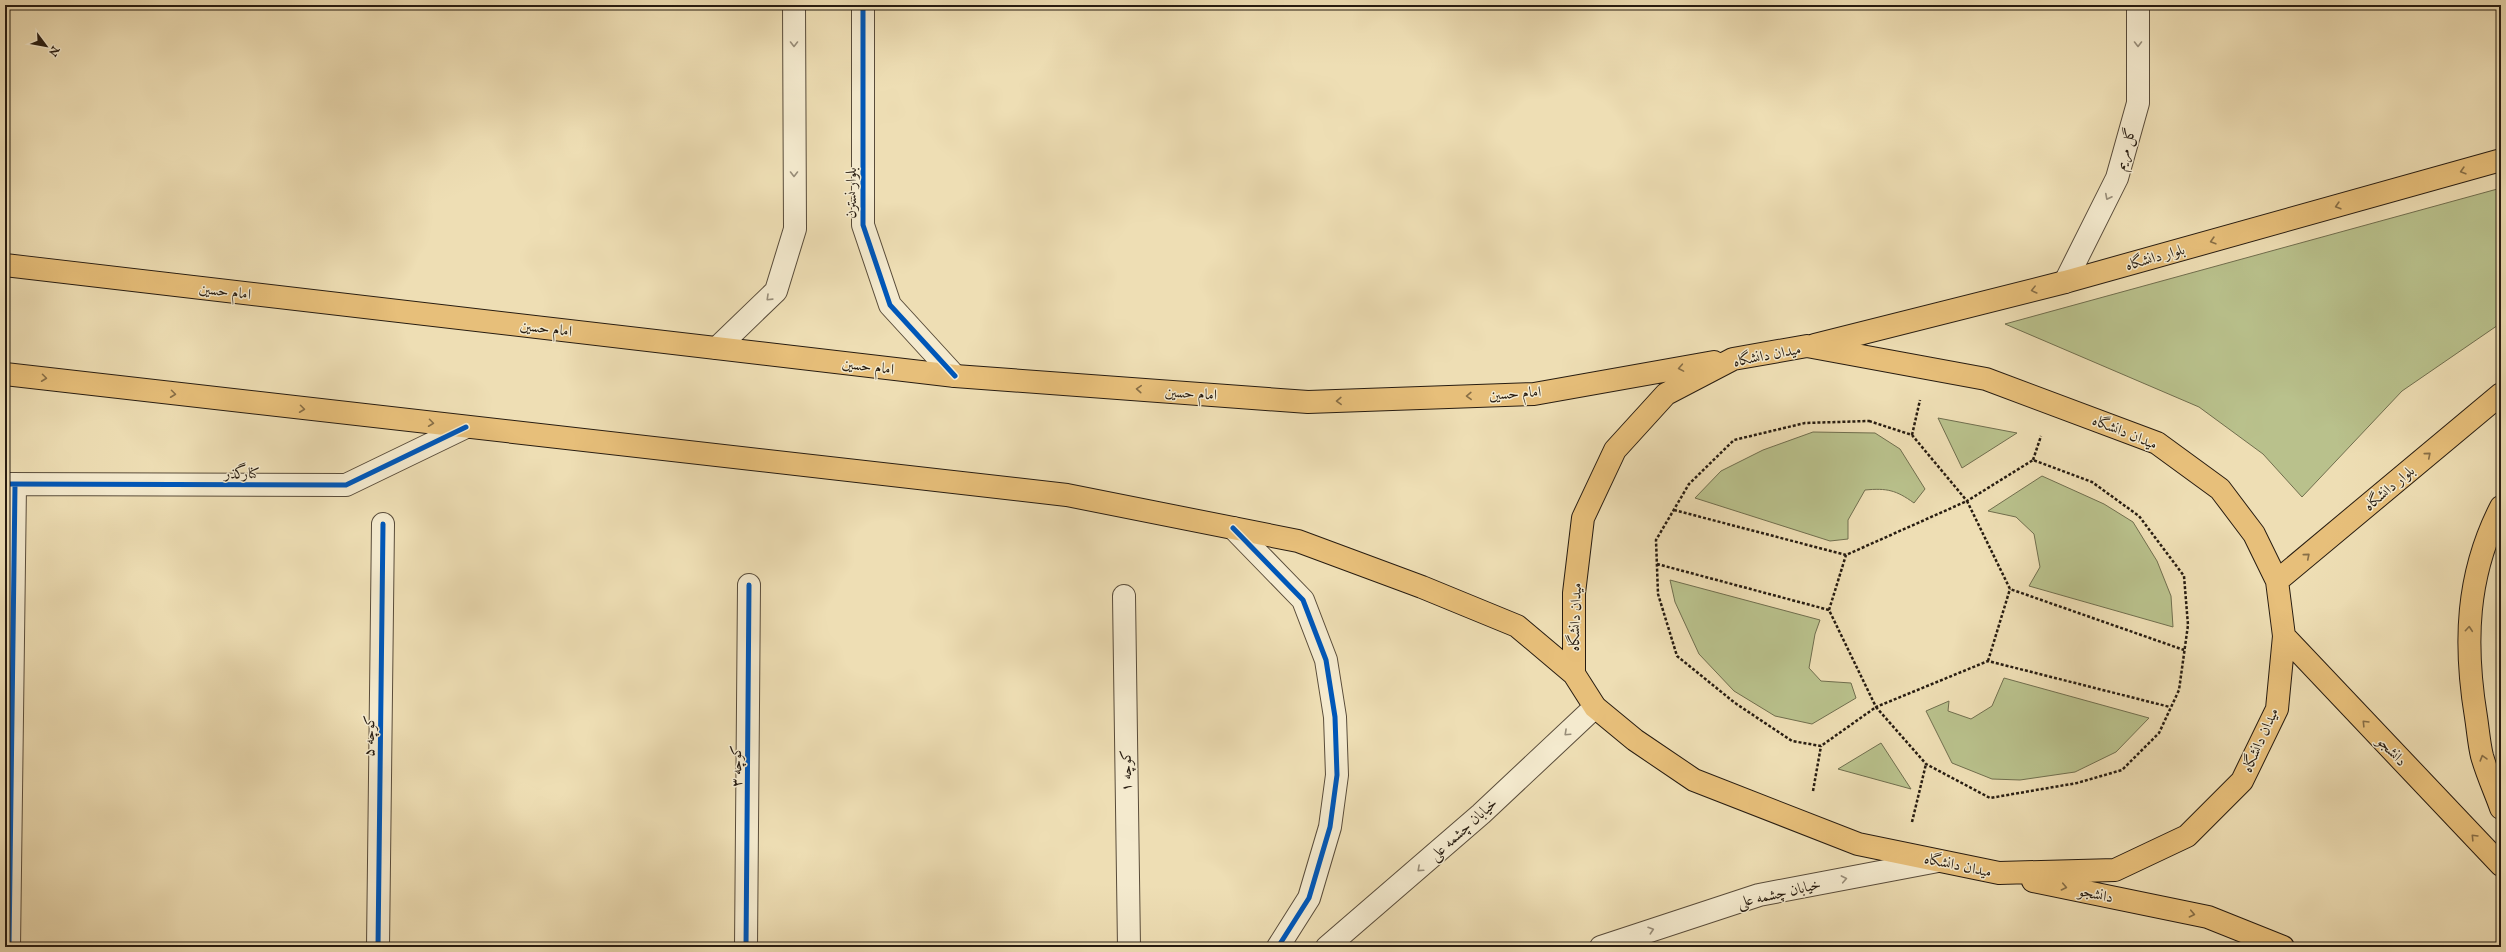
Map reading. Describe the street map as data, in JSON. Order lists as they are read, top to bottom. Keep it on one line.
{"streets":{"main road":["بلوار دانشگاه","امام حسین","میدان دانشگاه","دانشجو"],"street":["گل مریم","بلوار نسترن","کنارگذر","کوچه ۵","کوچه ۳","کوچه ۱","خیابان چشمه علی"]},"crossings":[["گل مریم","بلوار دانشگاه"],["بلوار نسترن","امام حسین"],["بلوار دانشگاه","میدان دانشگاه"],["امام حسین","میدان دانشگاه"],["میدان دانشگاه","دانشجو"],["میدان دانشگاه","خیابان چشمه علی"]],"one_way":["گل مریم"],"north":"bottom right"}
